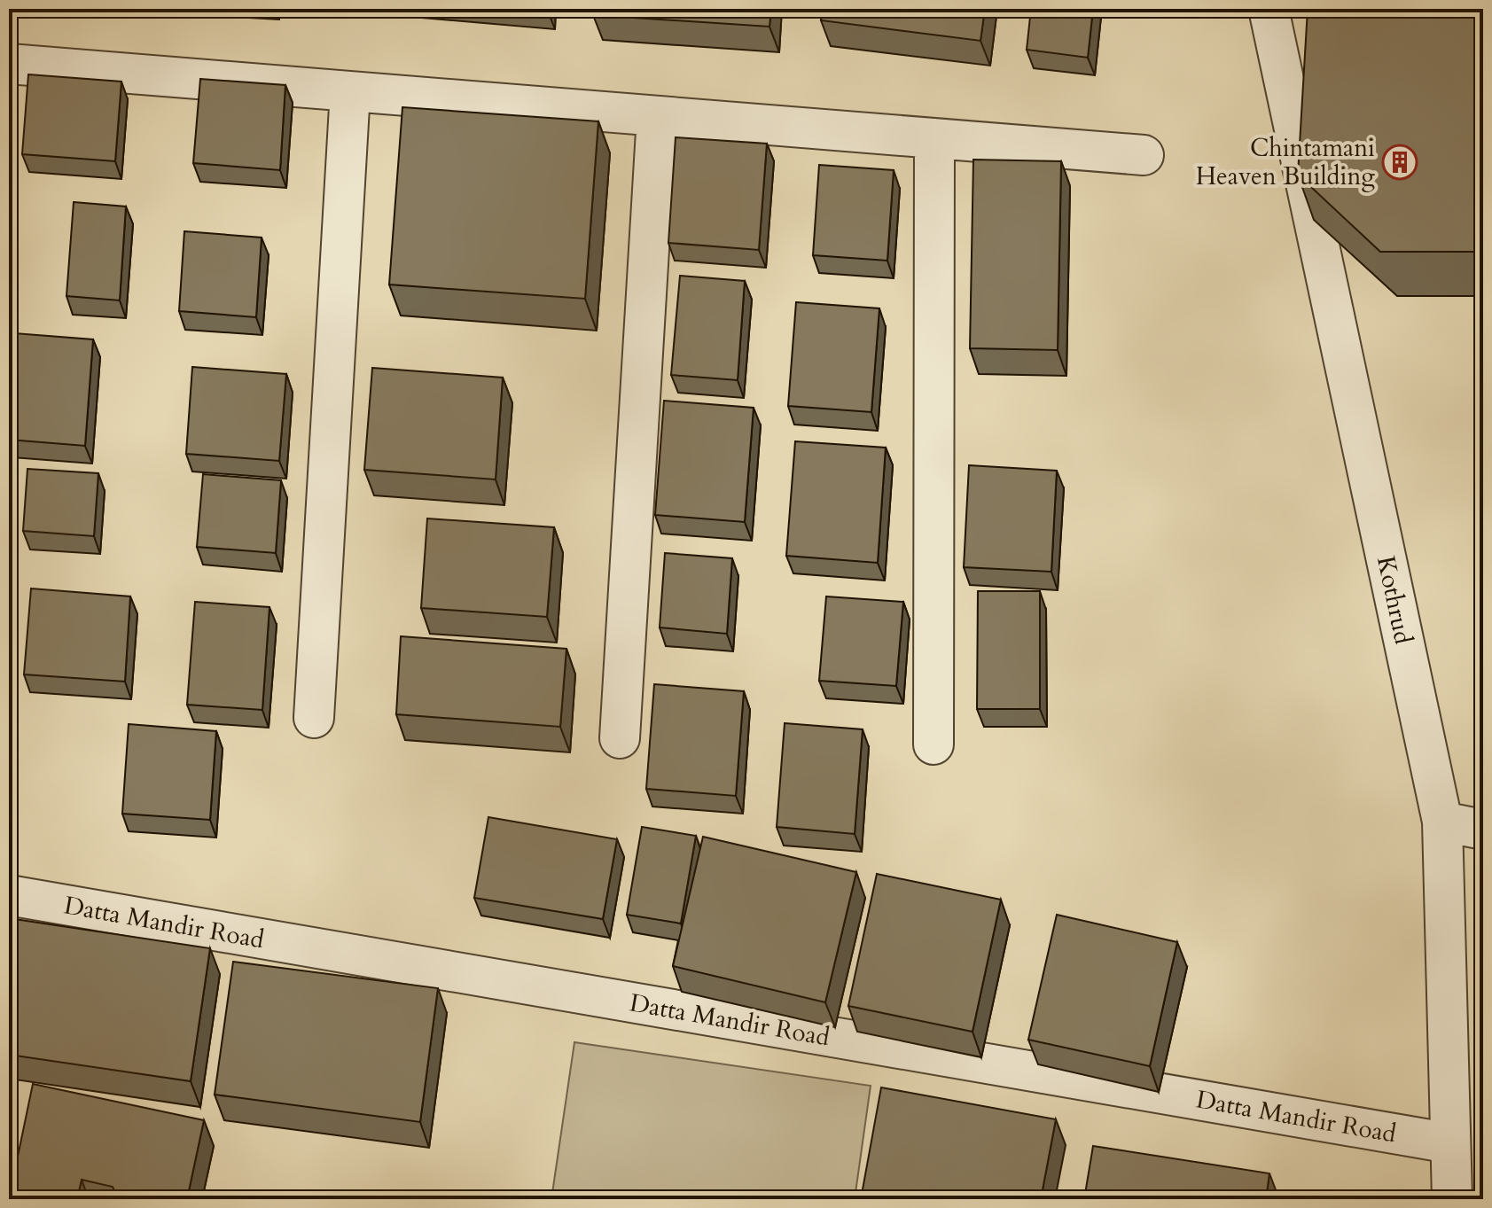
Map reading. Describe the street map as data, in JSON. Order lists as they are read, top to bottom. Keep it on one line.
{"streets":{"street":["Kothrud","Datta Mandir Road"]},"crossings":[["Kothrud","Datta Mandir Road"]],"places":{"building":["Chintamani Heaven Building"]}}
